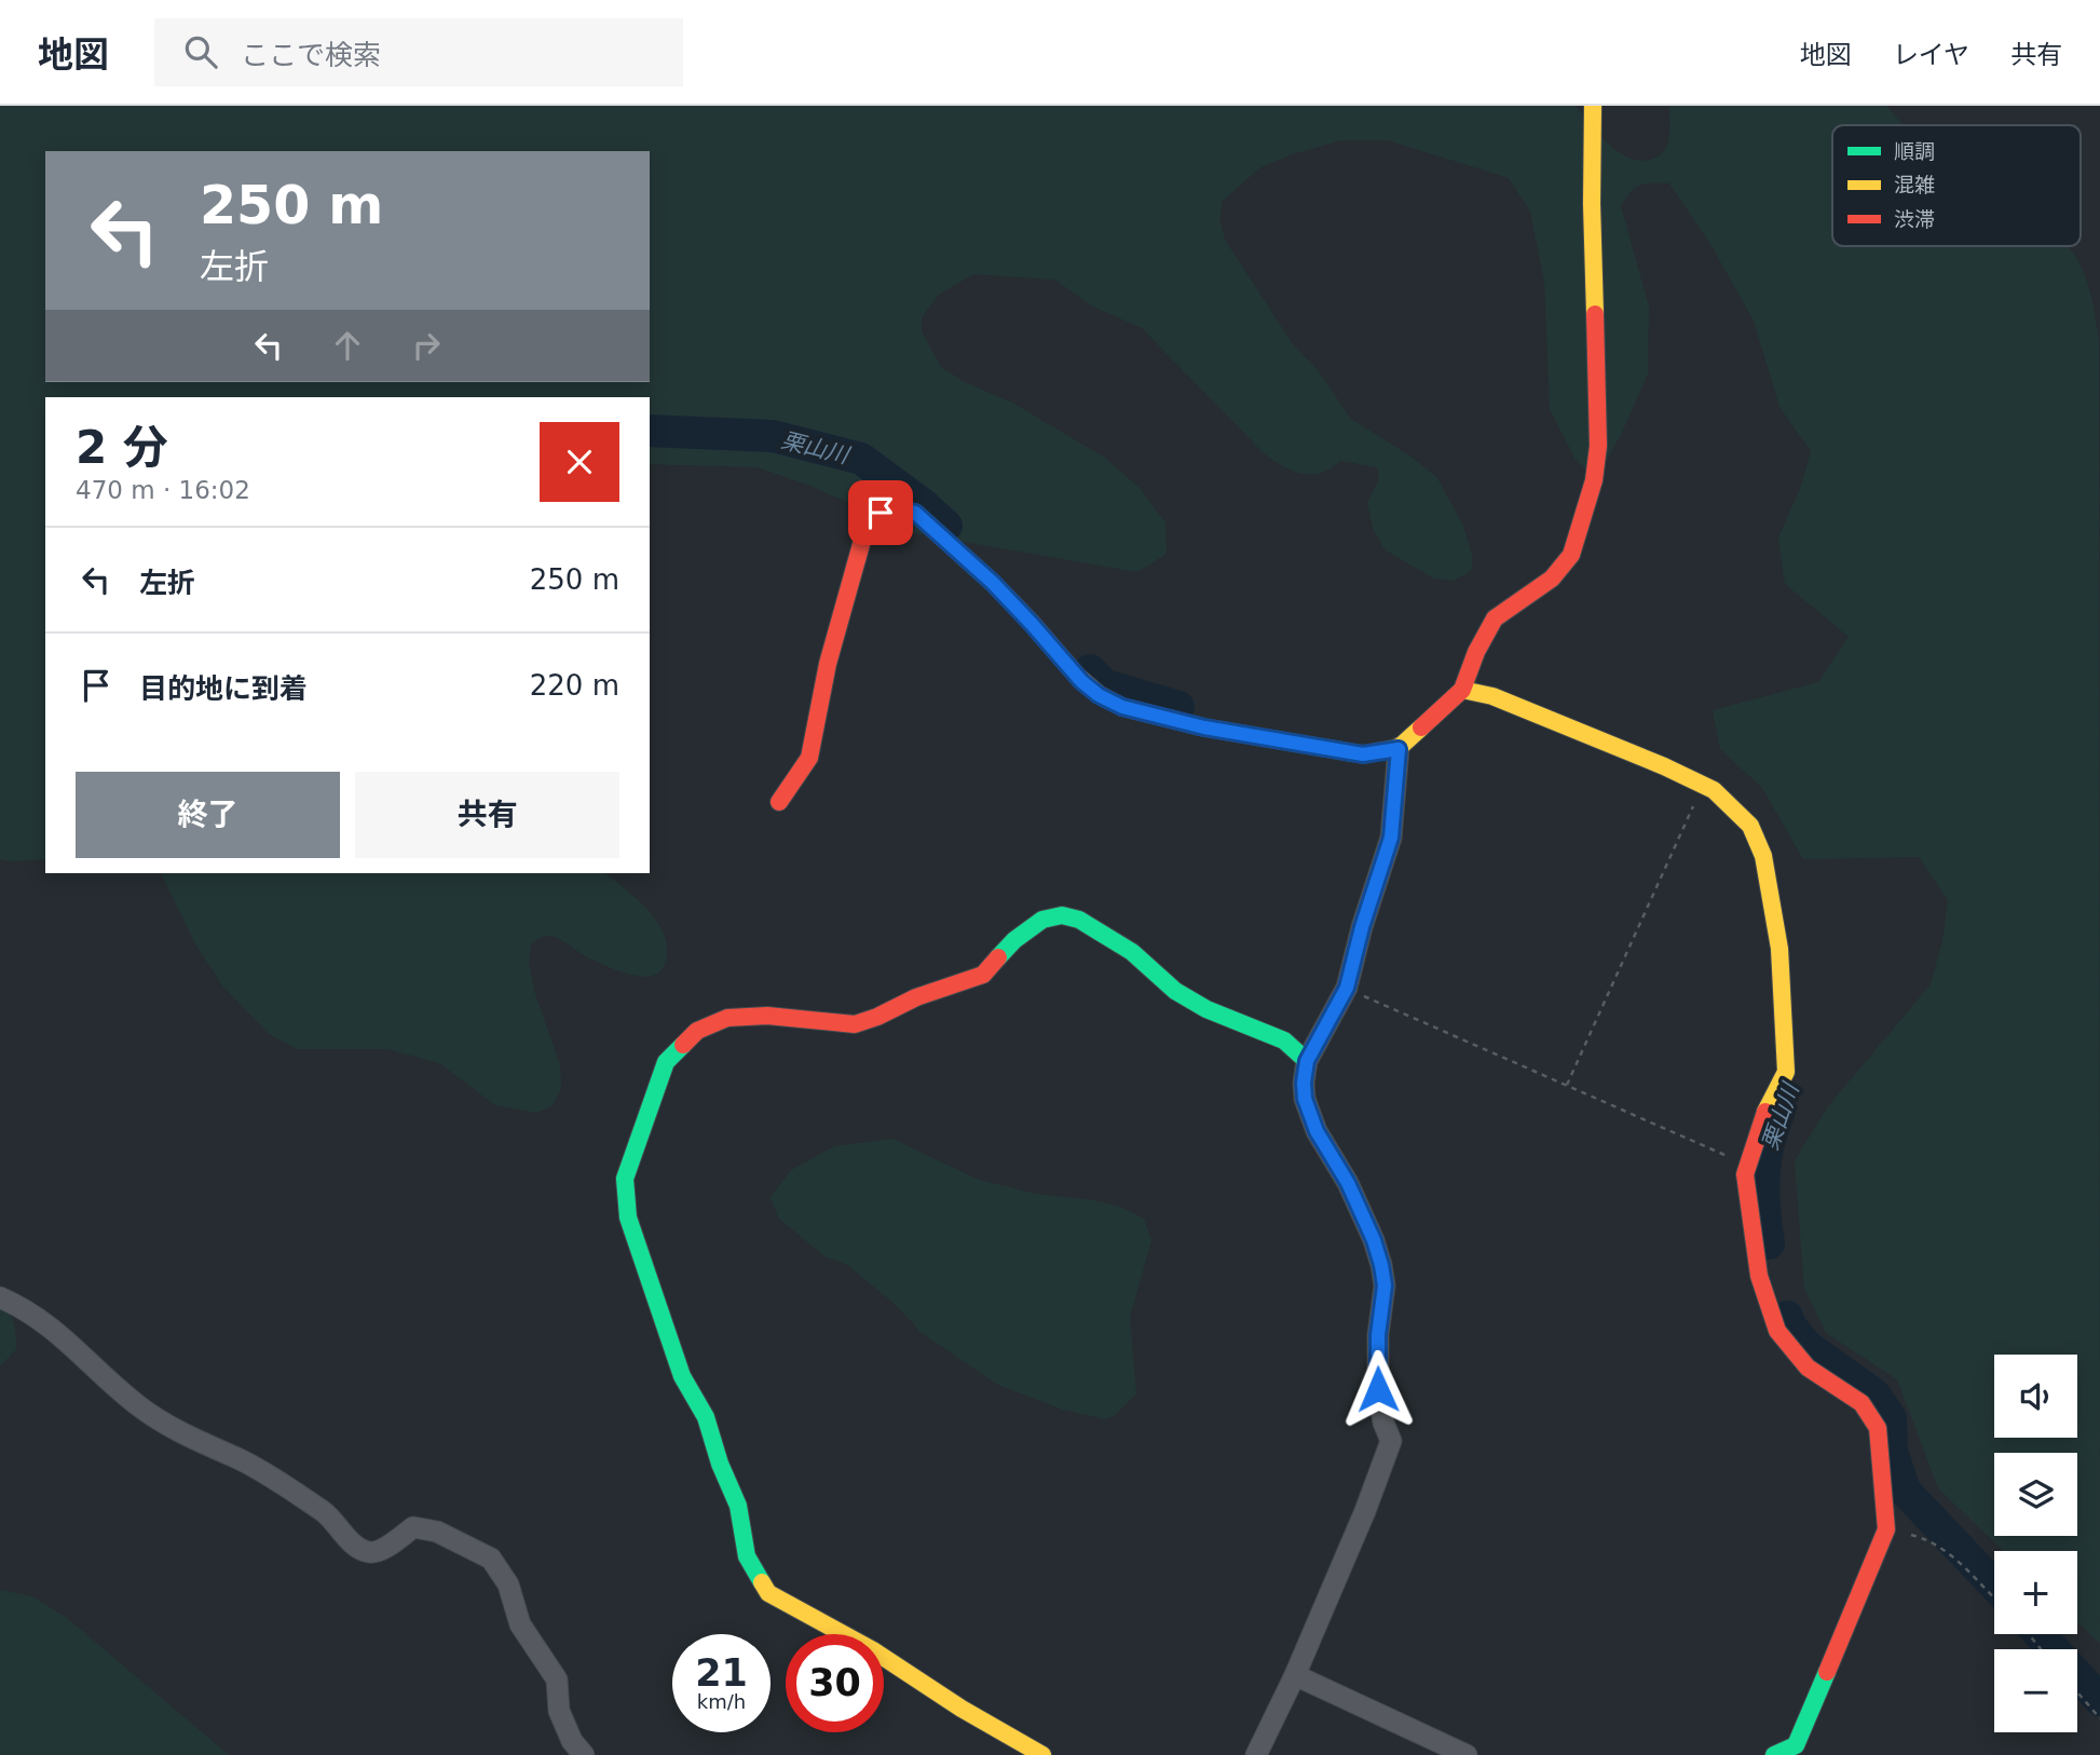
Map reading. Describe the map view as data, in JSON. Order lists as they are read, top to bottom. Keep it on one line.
{"water":["栗山川"],"legend":["順調","混雑","渋滞"],"page":{"header":"地図","search":"ここで検索","nav":["地図","レイヤ","共有"],"turn":["250 m","左折"],"heading":["2 分","470 m · 16:02"],"list":[{"name":"左折","value":"250 m"},{"name":"目的地に到着","value":"220 m"}],"buttons":["終了","共有"],"map_buttons":["+","−"],"speed":"21 km/h","limit":"30"}}
